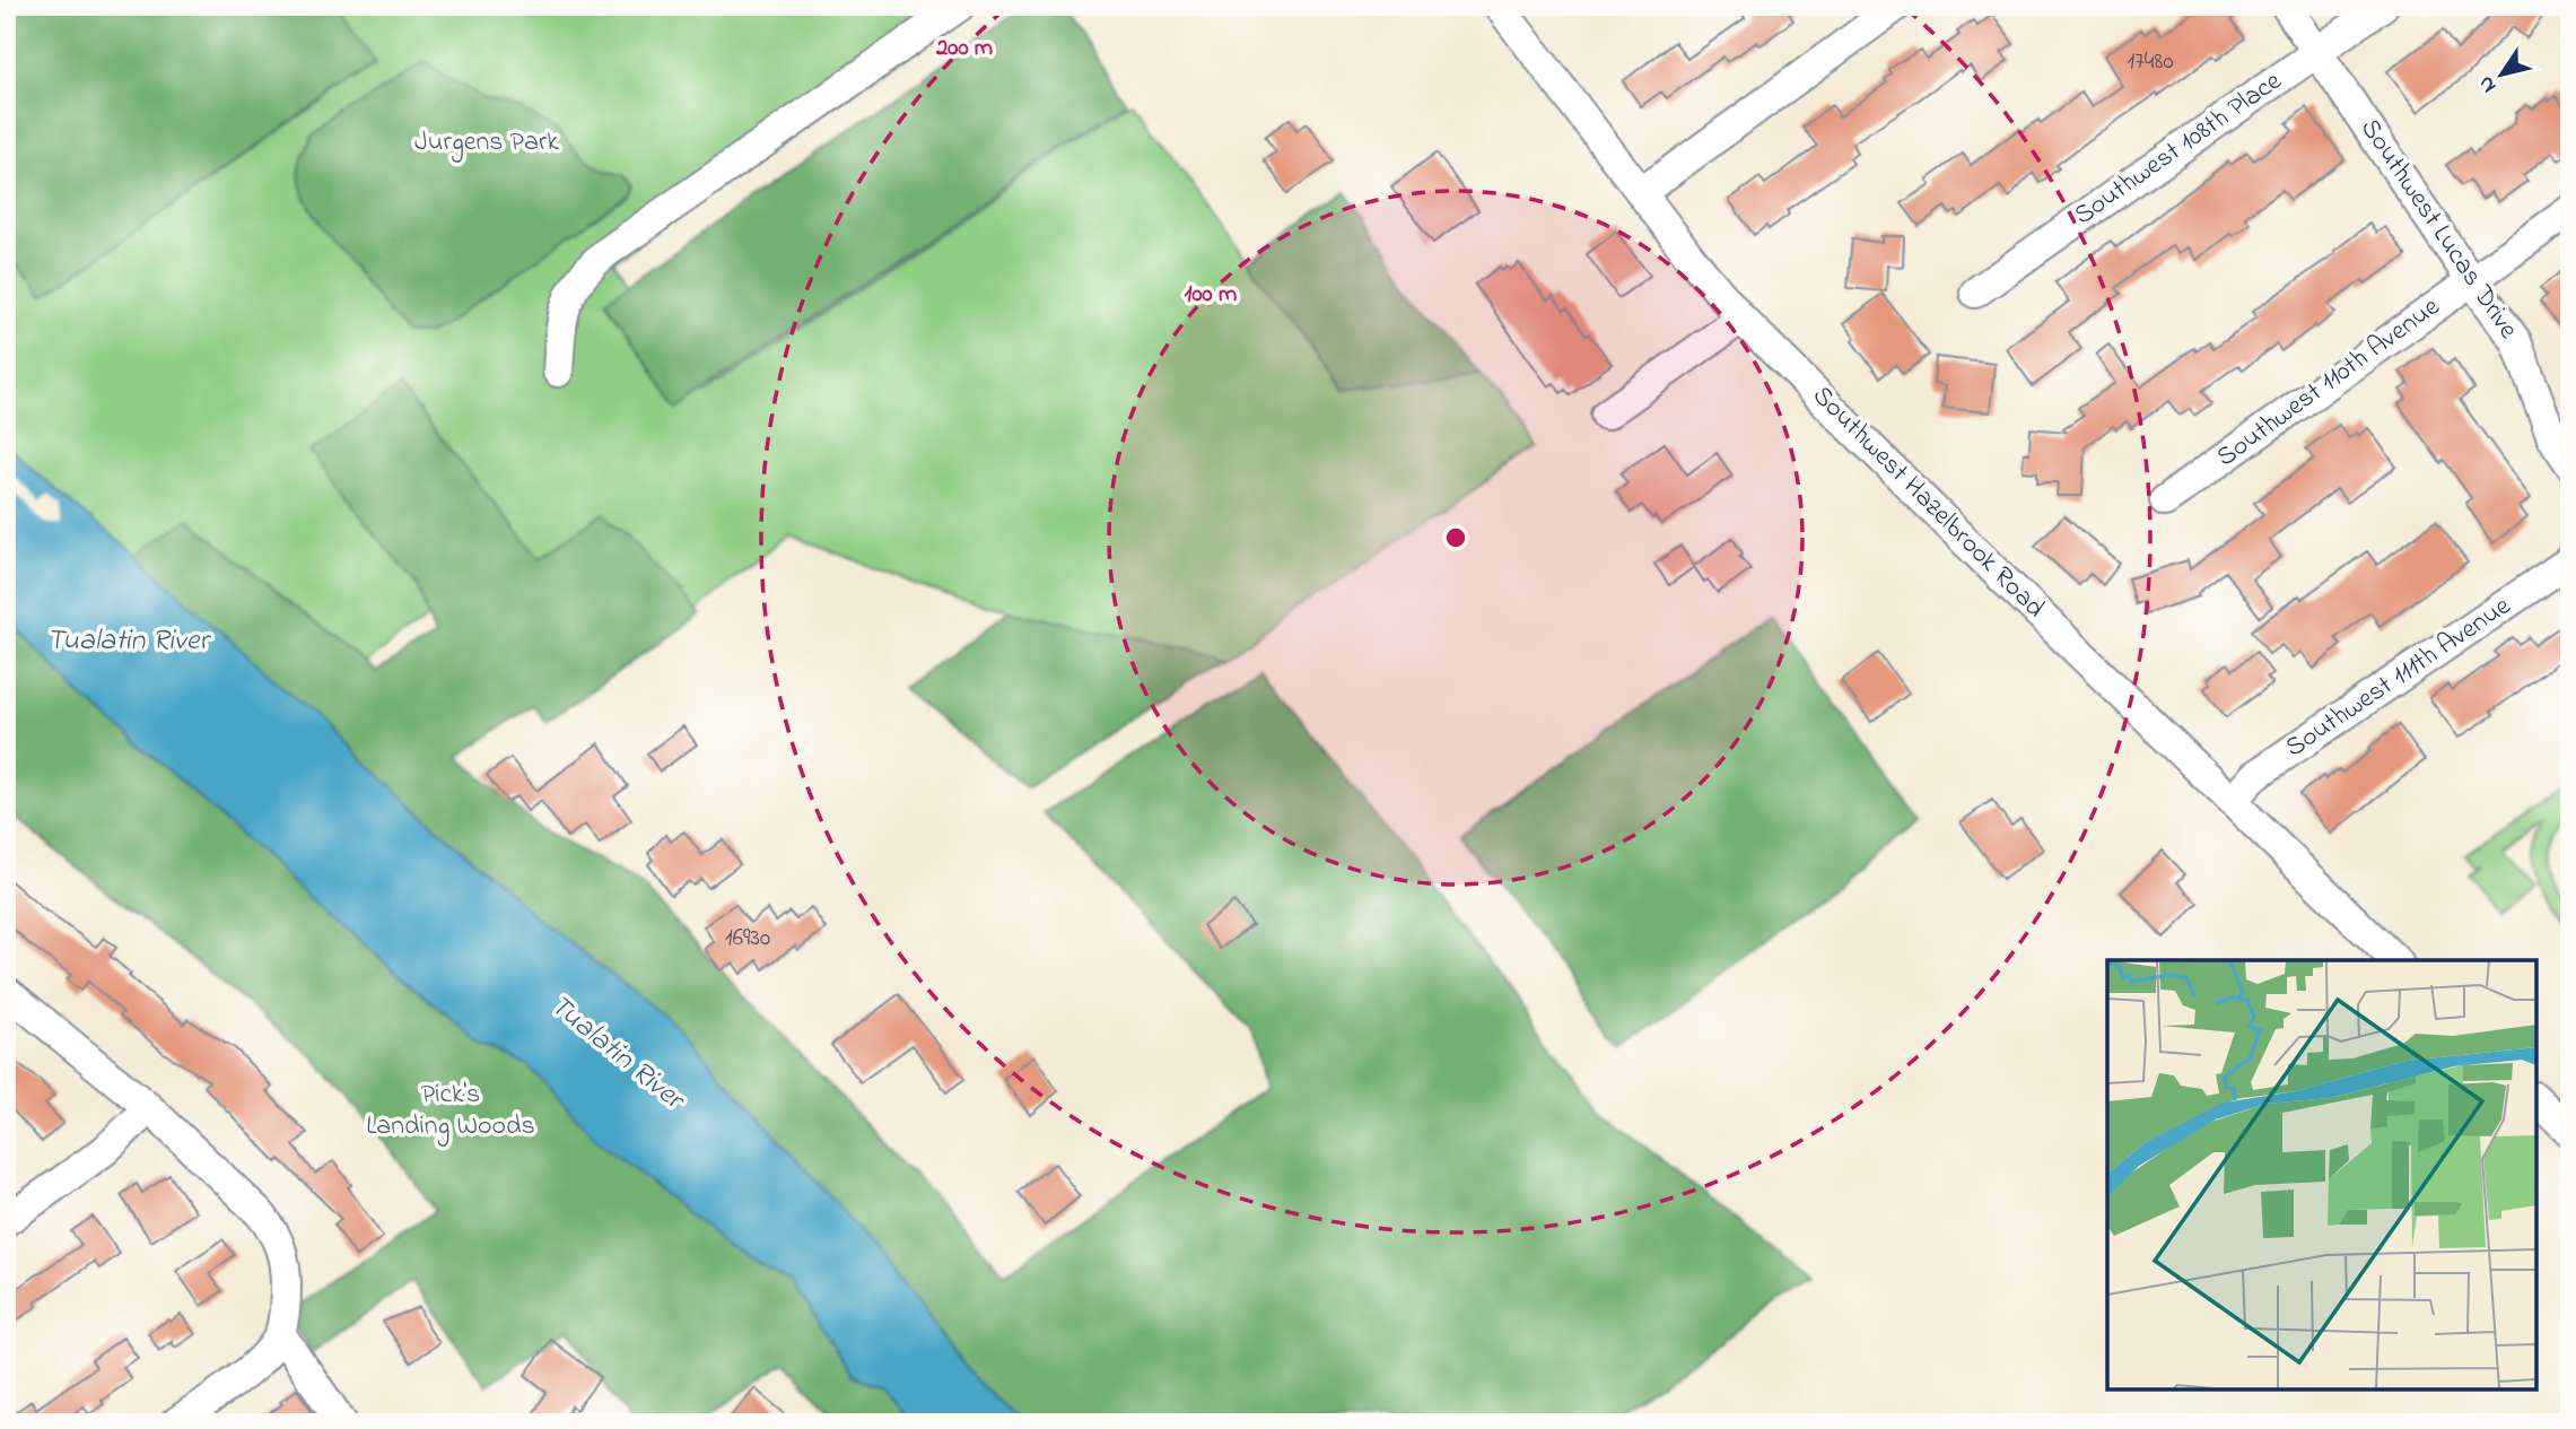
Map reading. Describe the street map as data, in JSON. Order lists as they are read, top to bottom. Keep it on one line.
{"streets":{"street":["Southwest 108th Place","Southwest Lucas Drive","Southwest 110th Avenue","Southwest Hazelbrook Road","Southwest 111th Avenue"]},"crossings":[["Southwest 108th Place","Southwest Lucas Drive"],["Southwest Lucas Drive","Southwest 110th Avenue"],["Southwest Hazelbrook Road","Southwest 111th Avenue"]],"water":["Tualatin River"],"parks":["Jurgens Park","Pick's Landing Woods"],"house_numbers":["17480","16930"],"north":"bottom left","rings":["200 m","100 m"]}
